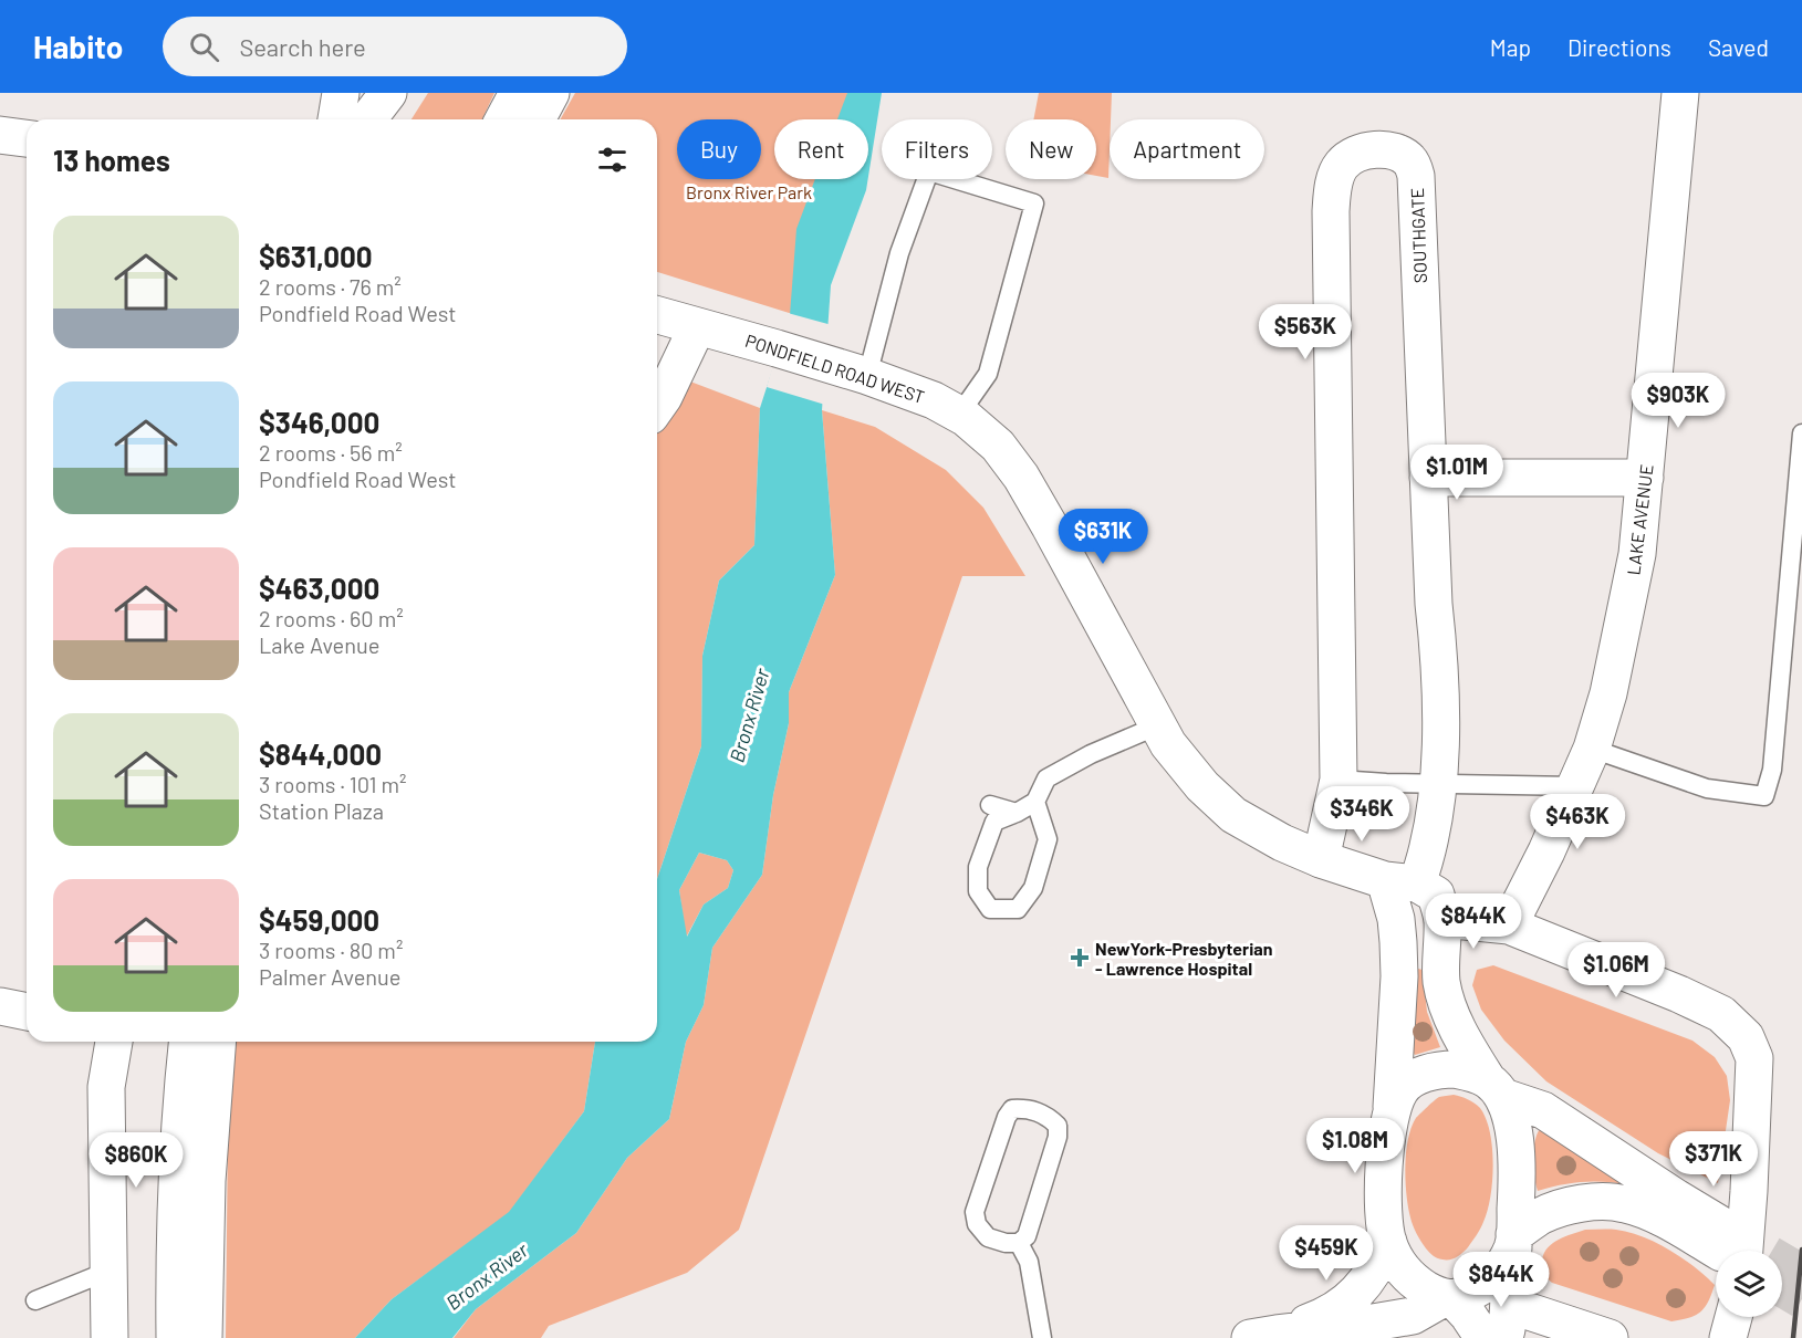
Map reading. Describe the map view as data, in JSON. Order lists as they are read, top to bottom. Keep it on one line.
{"streets":{"main road":["SOUTHGATE","PONDFIELD ROAD WEST","LAKE AVENUE"]},"crossings":[["SOUTHGATE","PONDFIELD ROAD WEST"]],"water":["Bronx River"],"parks":["Bronx River Park"],"places":{"health":["NewYork-Presbyterian - Lawrence Hospital"]},"page":{"header":"Habito","search":"Search here","nav":["Map","Directions","Saved"],"chip":["Buy","Rent","Filters","New","Apartment"],"heading":"13 homes","list":[{"name":"$631,000","note":"2 rooms · 76 m² · Pondfield Road West"},{"name":"$346,000","note":"2 rooms · 56 m² · Pondfield Road West"},{"name":"$463,000","note":"2 rooms · 60 m² · Lake Avenue"},{"name":"$844,000","note":"3 rooms · 101 m² · Station Plaza"},{"name":"$459,000","note":"3 rooms · 80 m² · Palmer Avenue"}],"price":["$563K","$903K","$1.01M","$631K","$346K","$463K","$844K","$1.06M","$1.08M","$371K","$860K","$459K","$844K"]}}
